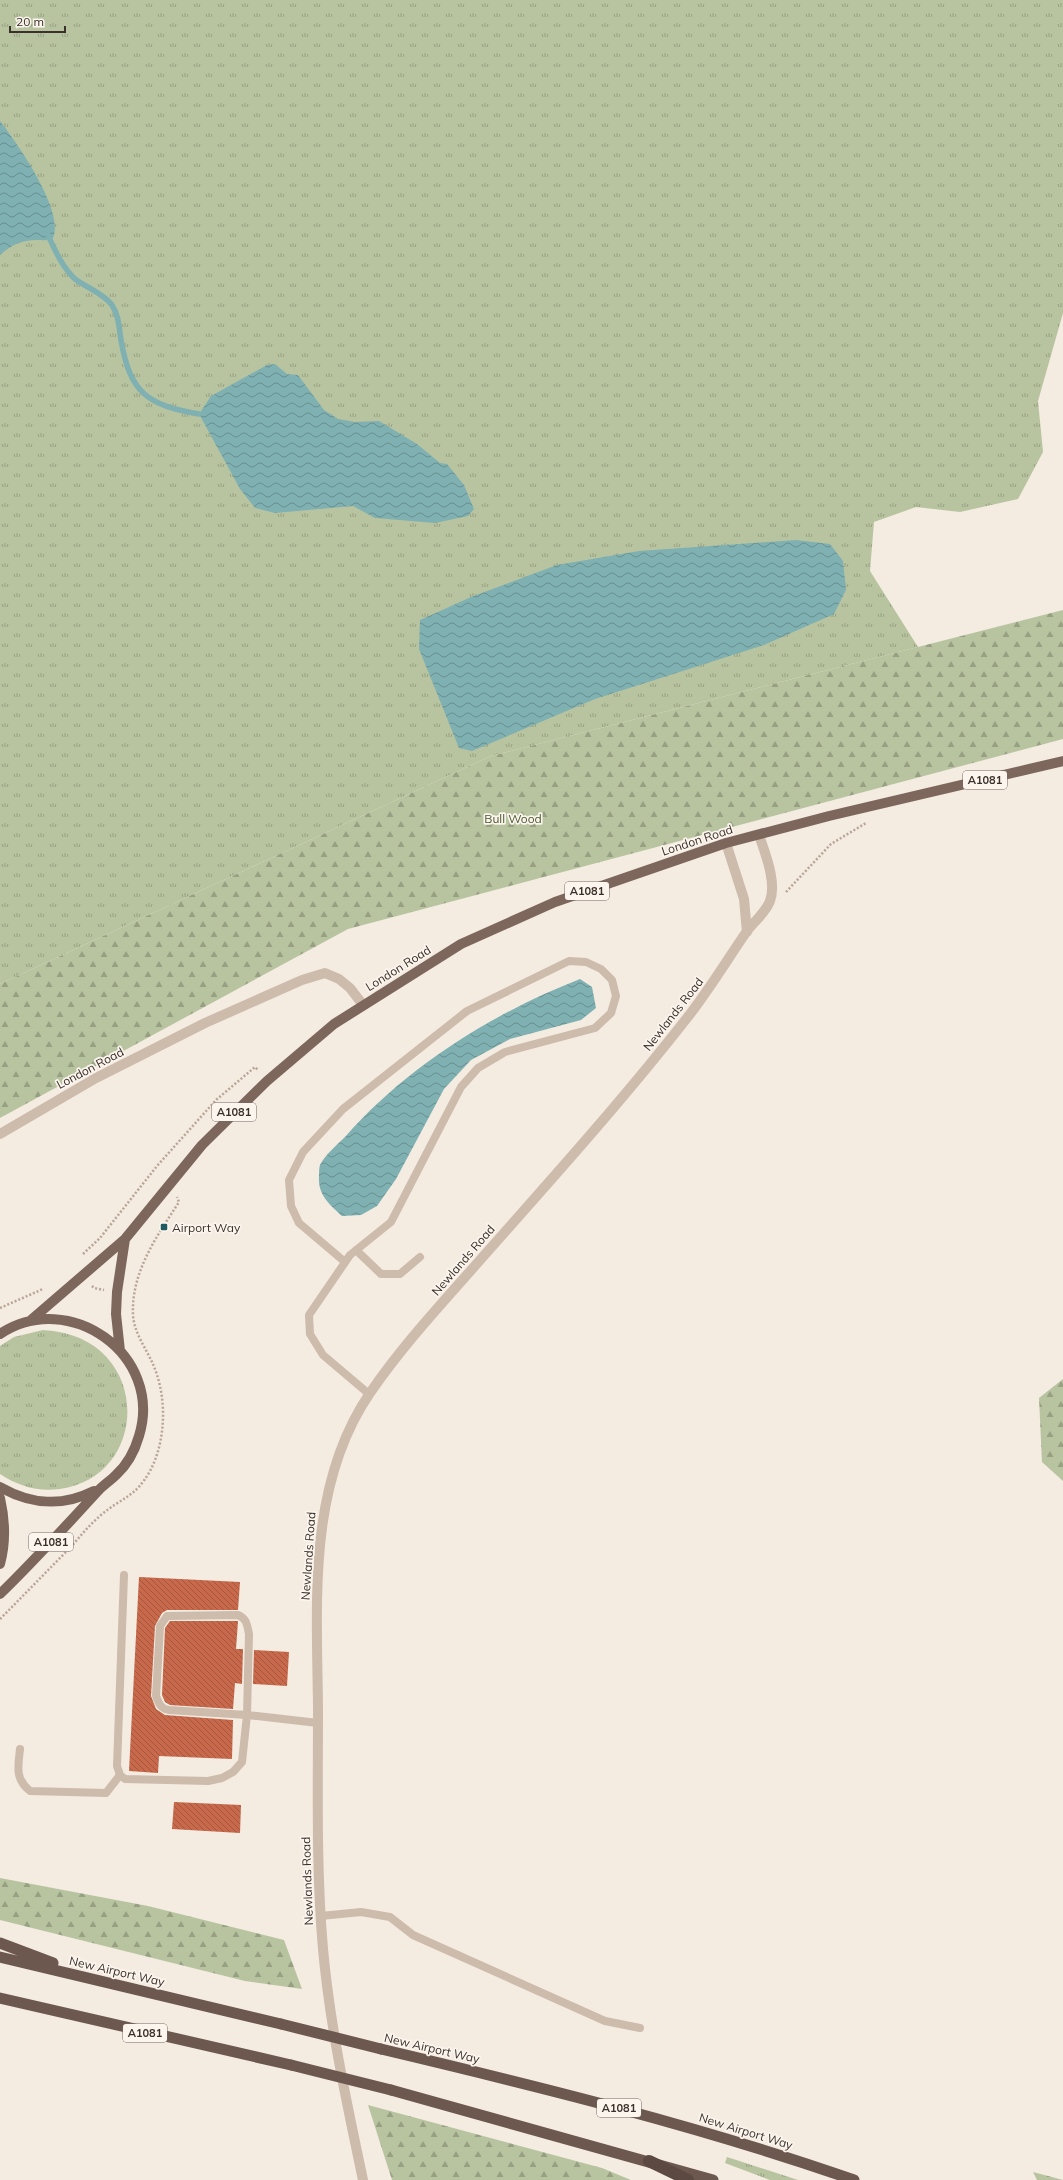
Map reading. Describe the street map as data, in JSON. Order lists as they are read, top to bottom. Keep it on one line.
{"streets":{"highway":["A1081","New Airport Way"],"main road":["London Road"],"street":["Newlands Road"]},"crossings":[["A1081","New Airport Way"]],"parks":["Bull Wood"],"places":{"transit":["Airport Way"]},"scale_bar":"20 m"}
